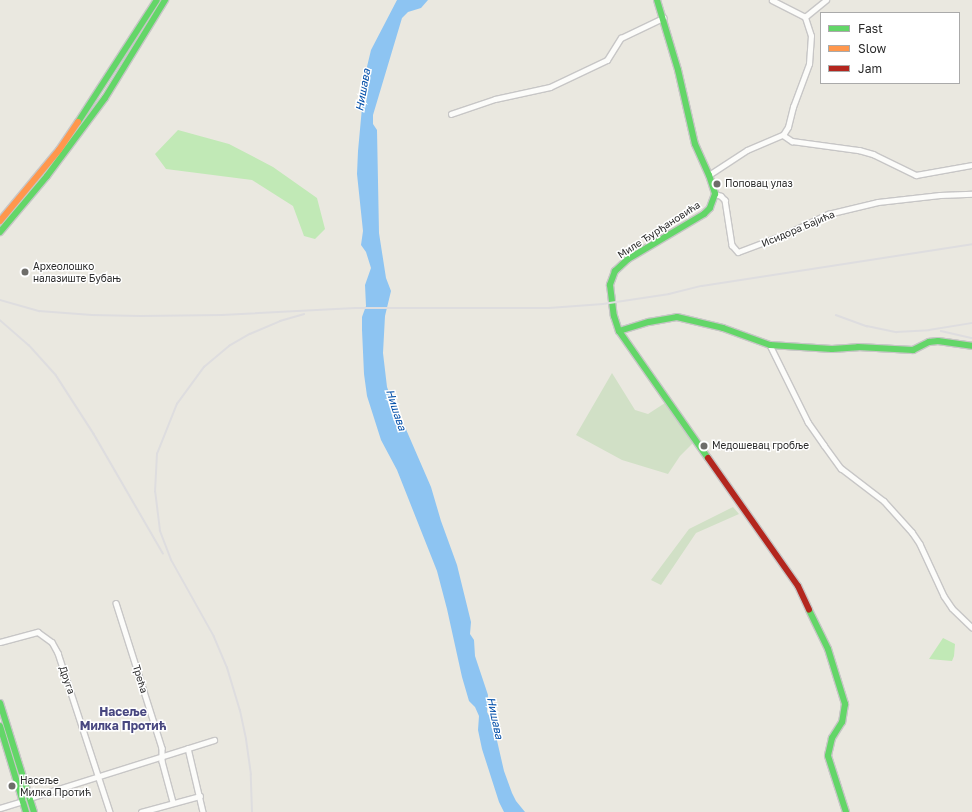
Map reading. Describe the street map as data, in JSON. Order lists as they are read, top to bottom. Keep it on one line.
{"streets":{"street":["Исидора Бајића","Миле Ђурђановића","Трећа","Друга"]},"crossings":[["Исидора Бајића","Миле Ђурђановића"]],"districts":["Насеље Милка Протић"],"water":["Нишава"],"places":["Поповац улаз","Археолошко налазиште Бубањ","Медошевац гробље","Насеље Милка Протић"],"legend":["Fast","Slow","Jam"]}
